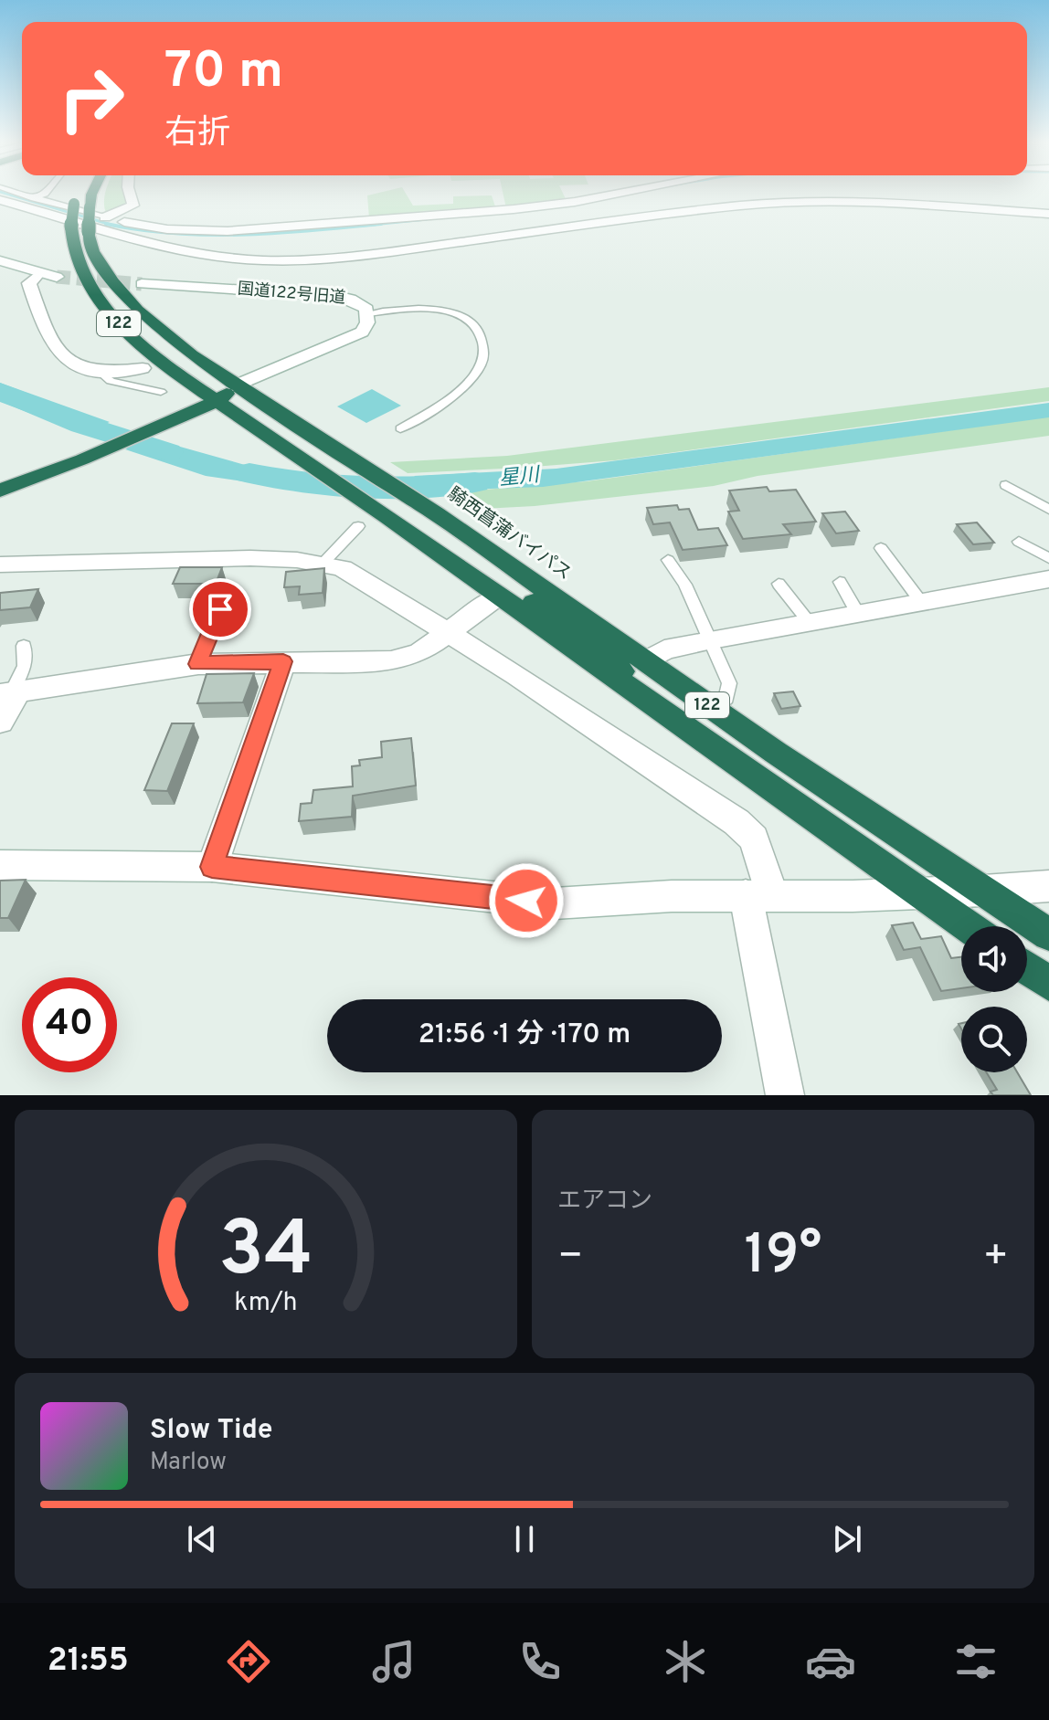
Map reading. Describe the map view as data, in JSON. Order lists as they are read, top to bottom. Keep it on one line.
{"streets":{"highway":["122","騎西菖蒲バイパス"],"street":["国道122号旧道"]},"crossings":[["国道122号旧道","騎西菖蒲バイパス"],["122","騎西菖蒲バイパス"]],"water":["星川"],"page":{"turn":["70 m","右折"],"limit":"40","trip":"21:56 · 1 分 · 170 m","tile":"エアコン","heat":["−","19°","+"],"song":["Slow Tide","Marlow"],"tabs":"21:55","gauge":["34","km/h"]}}
